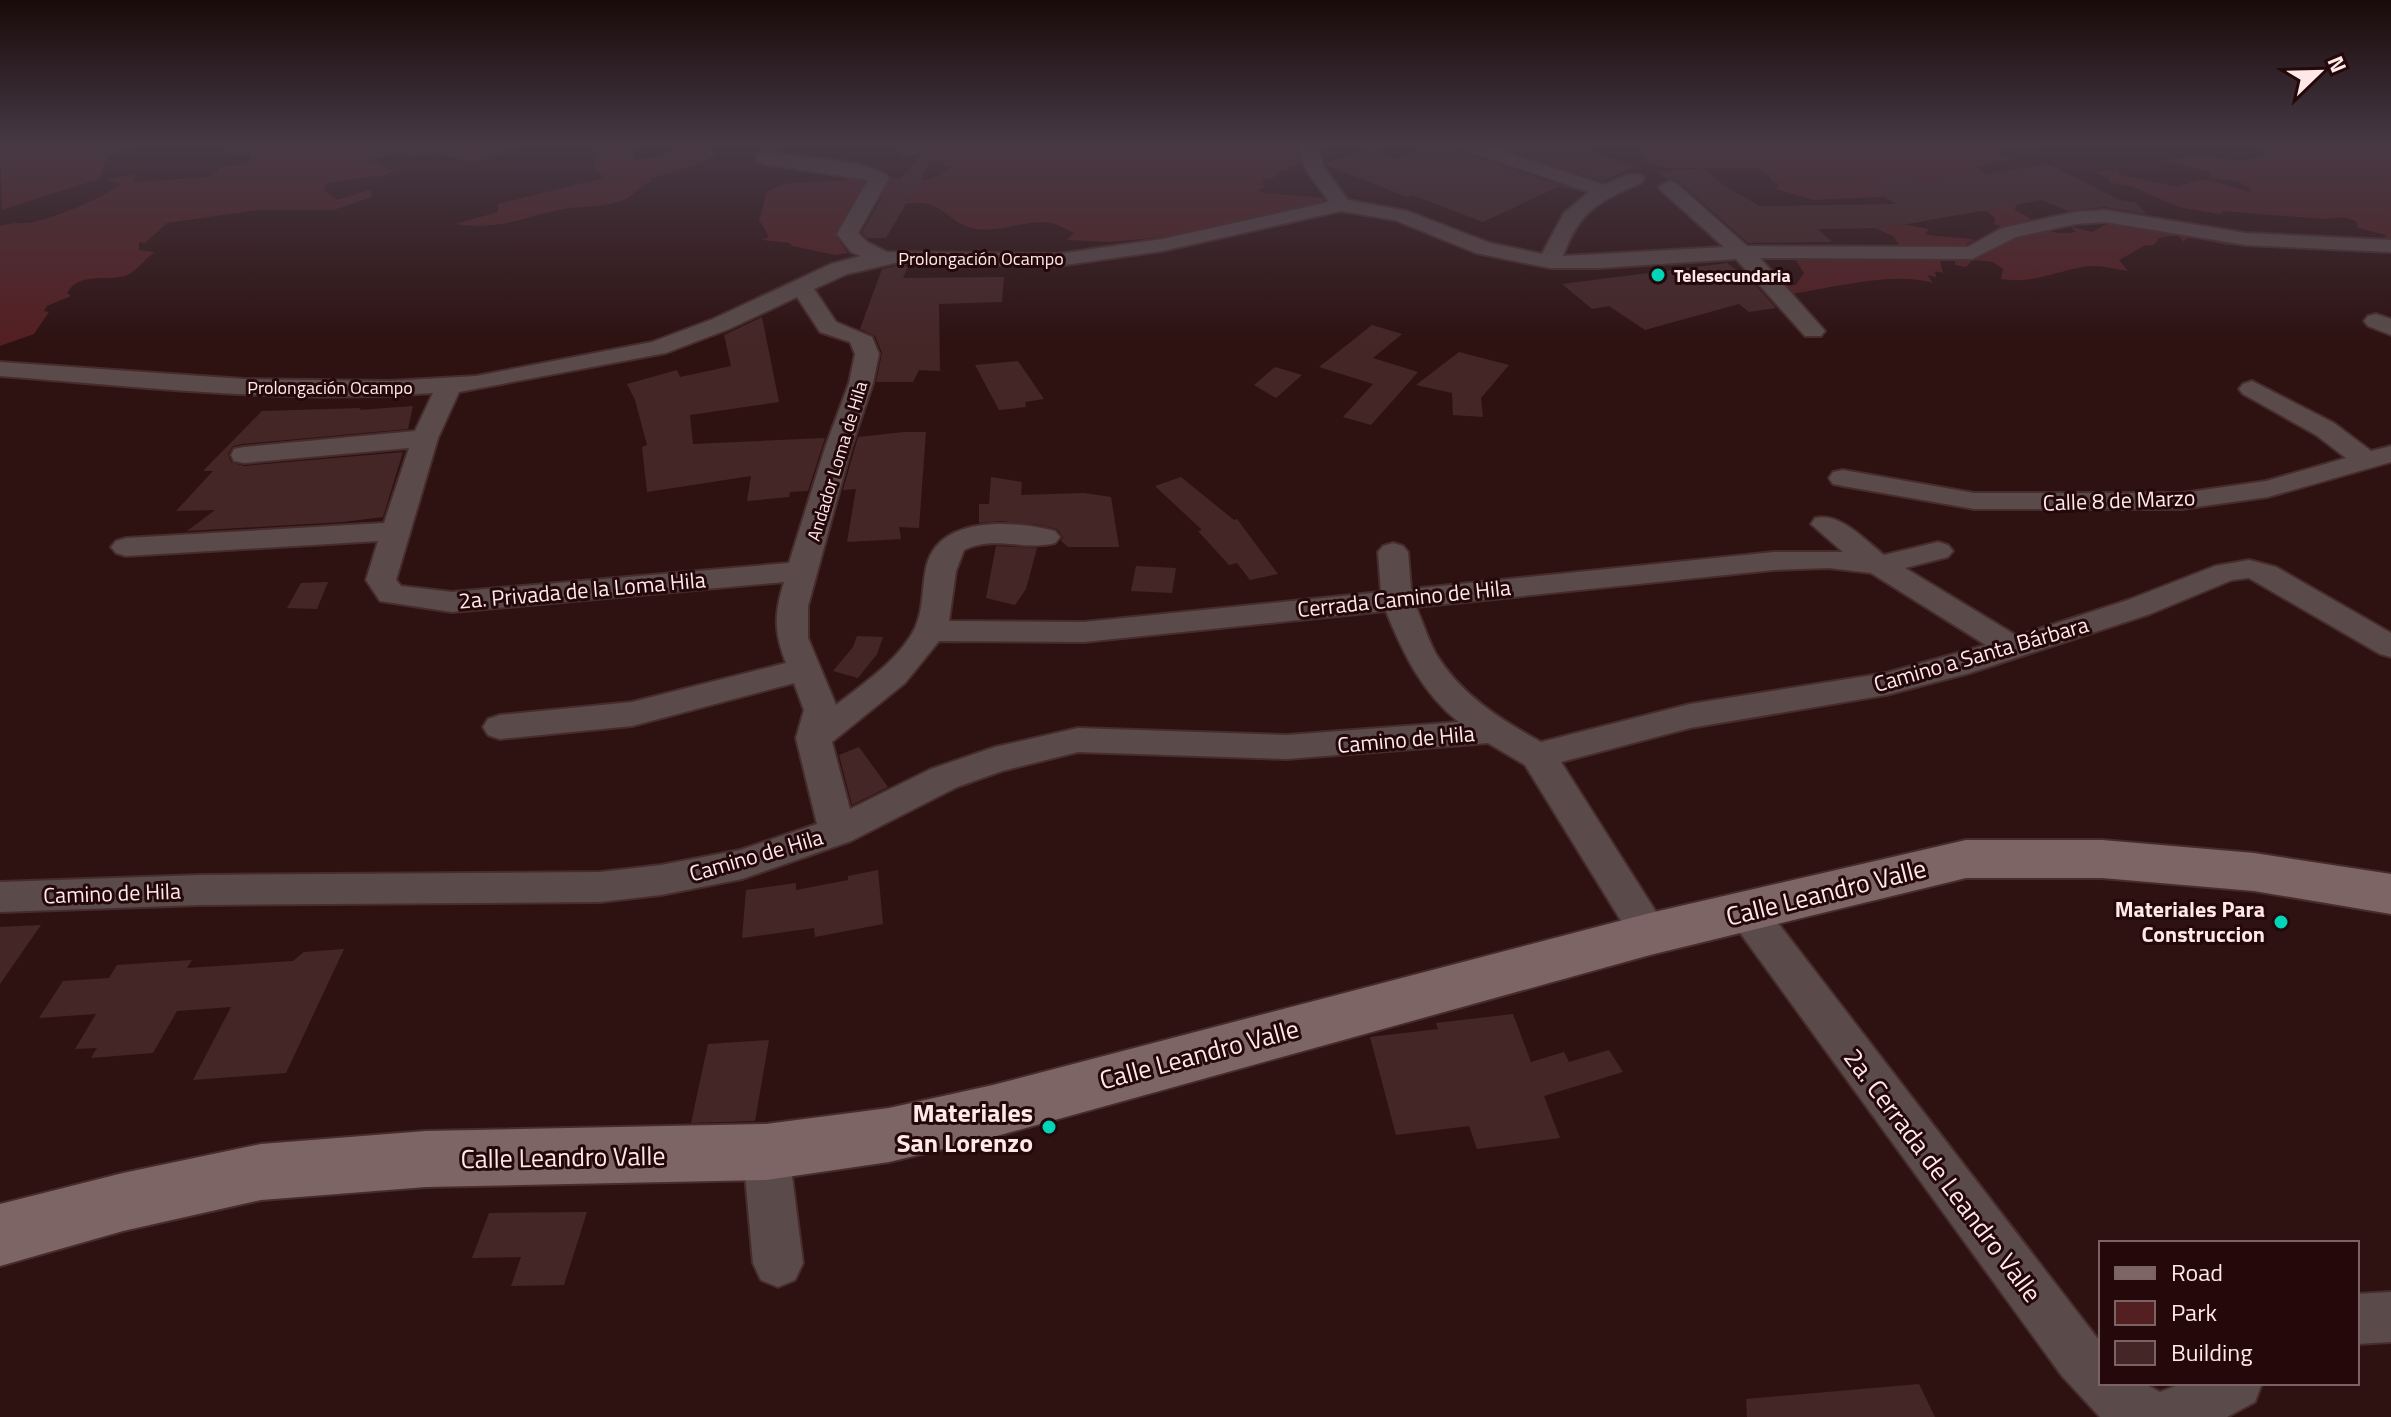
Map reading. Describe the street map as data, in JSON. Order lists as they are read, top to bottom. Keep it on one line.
{"streets":{"street":["Prolongación Ocampo","Andador Loma de Hila","Calle 8 de Marzo","2a. Privada de la Loma Hila","Cerrada Camino de Hila","Camino a Santa Bárbara","Camino de Hila","Calle Leandro Valle","2a. Cerrada de Leandro Valle"]},"crossings":[["Prolongación Ocampo","Andador Loma de Hila"],["Prolongación Ocampo","2a. Privada de la Loma Hila"],["Andador Loma de Hila","2a. Privada de la Loma Hila"],["Cerrada Camino de Hila","Camino de Hila"],["Camino a Santa Bárbara","Camino de Hila"],["Camino de Hila","Calle Leandro Valle"],["Calle Leandro Valle","2a. Cerrada de Leandro Valle"]],"places":["Telesecundaria","Materiales Para Construccion","Materiales San Lorenzo"],"legend":["Road","Park","Building"],"north":"top right"}
